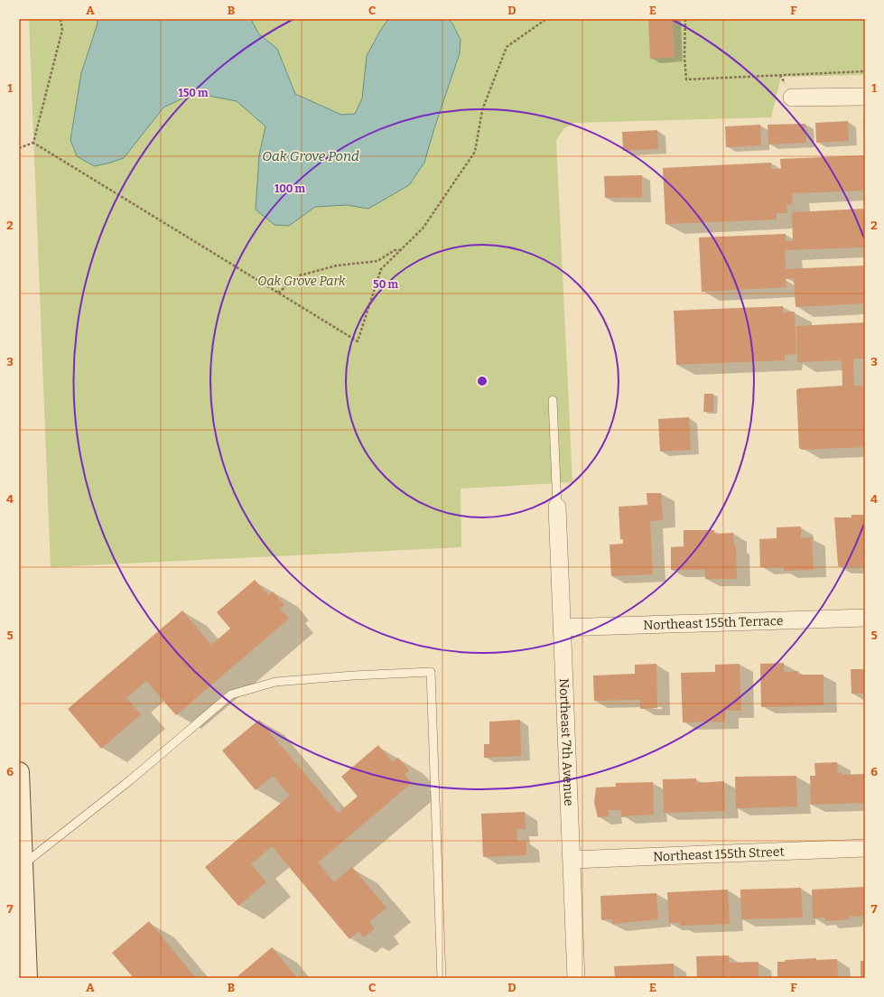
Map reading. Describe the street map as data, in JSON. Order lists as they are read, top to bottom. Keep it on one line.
{"streets":{"street":["Northeast 155th Terrace","Northeast 7th Avenue","Northeast 155th Street"]},"crossings":[["Northeast 155th Terrace","Northeast 7th Avenue"],["Northeast 7th Avenue","Northeast 155th Street"]],"water":["Oak Grove Pond"],"parks":["Oak Grove Park"],"grid":{"columns":["A","B","C","D","E","F"],"rows":["1","2","3","4","5","6","7"]},"rings":["150 m","100 m","50 m"]}
